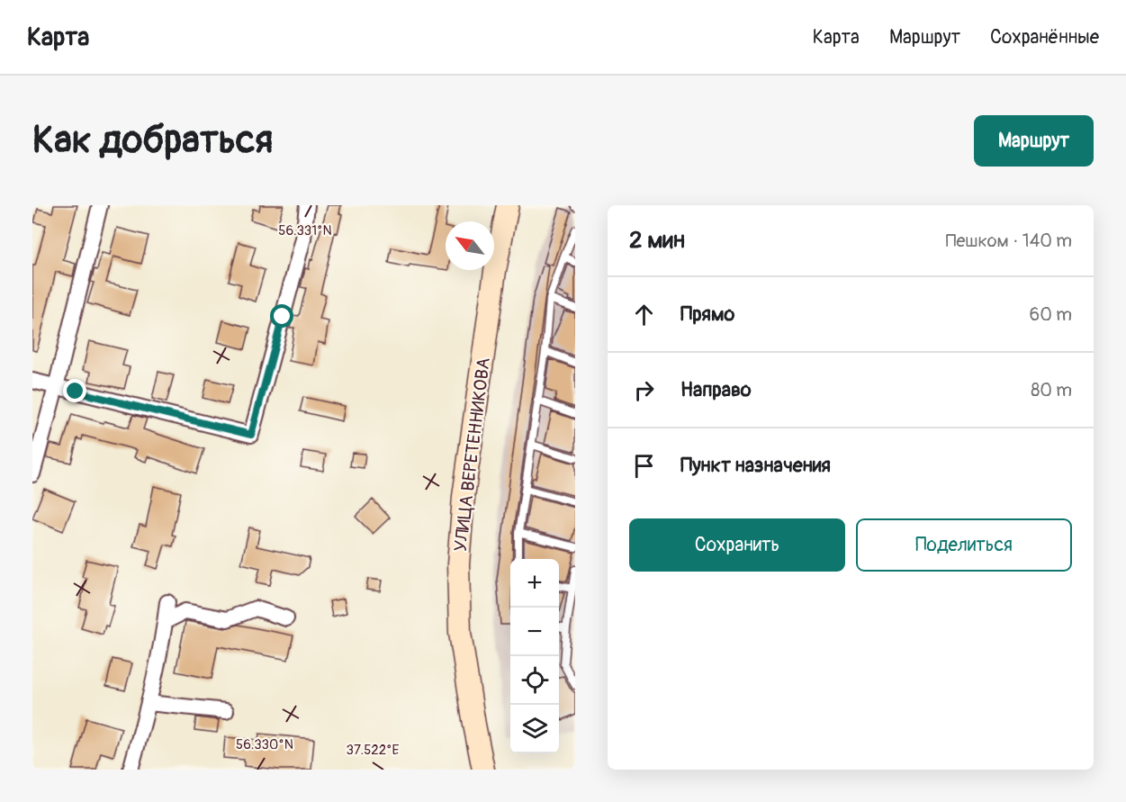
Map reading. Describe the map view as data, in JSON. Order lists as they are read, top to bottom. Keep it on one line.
{"streets":{"main road":["УЛИЦА ВЕРЕТЕННИКОВА"]},"north":"top left","page":{"header":"Карта","nav":["Карта","Маршрут","Сохранённые"],"buttons":["Маршрут",["Сохранить","Поделиться"]],"title":"Как добраться","heading":["2 мин","Пешком · 140 m"],"list":[["Прямо","60 m"],["Направо","80 m"],"Пункт назначения"],"map_buttons":["+","−"]},"coordinates":["56.331°N","56.330°N","37.522°E"]}
